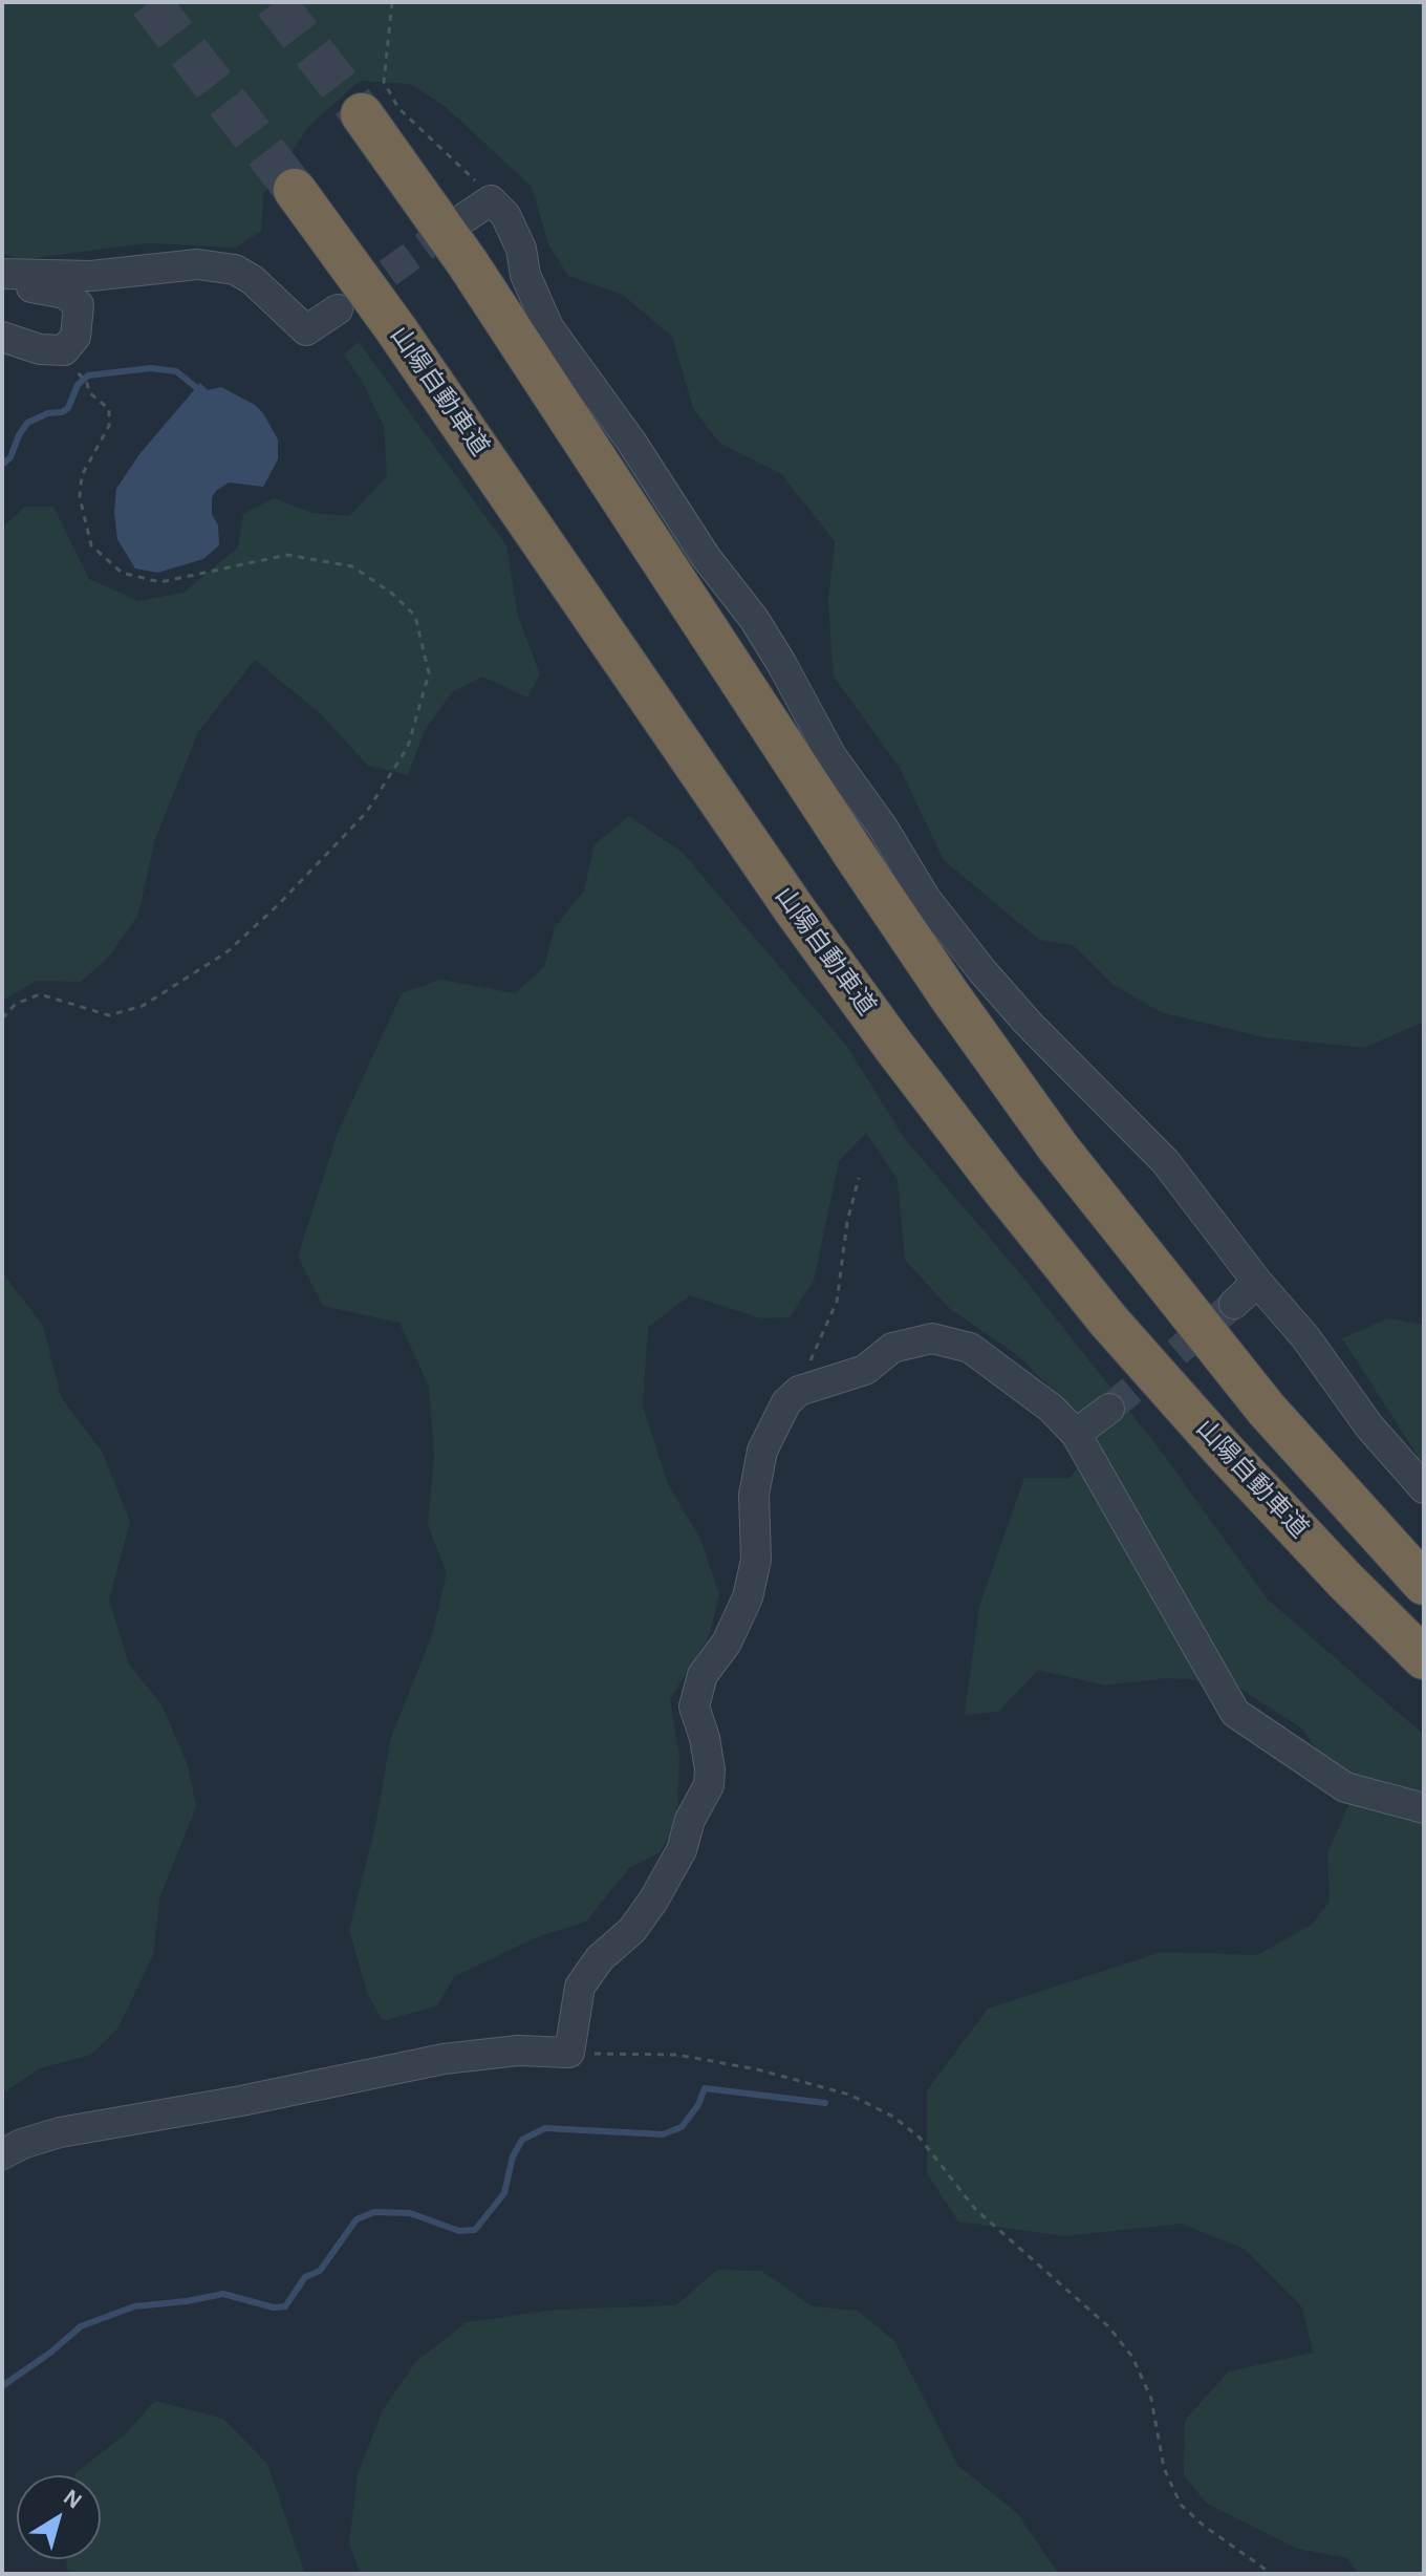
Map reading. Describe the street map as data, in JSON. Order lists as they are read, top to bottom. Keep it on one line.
{"streets":{"highway":["山陽自動車道"]},"north":"top right"}
